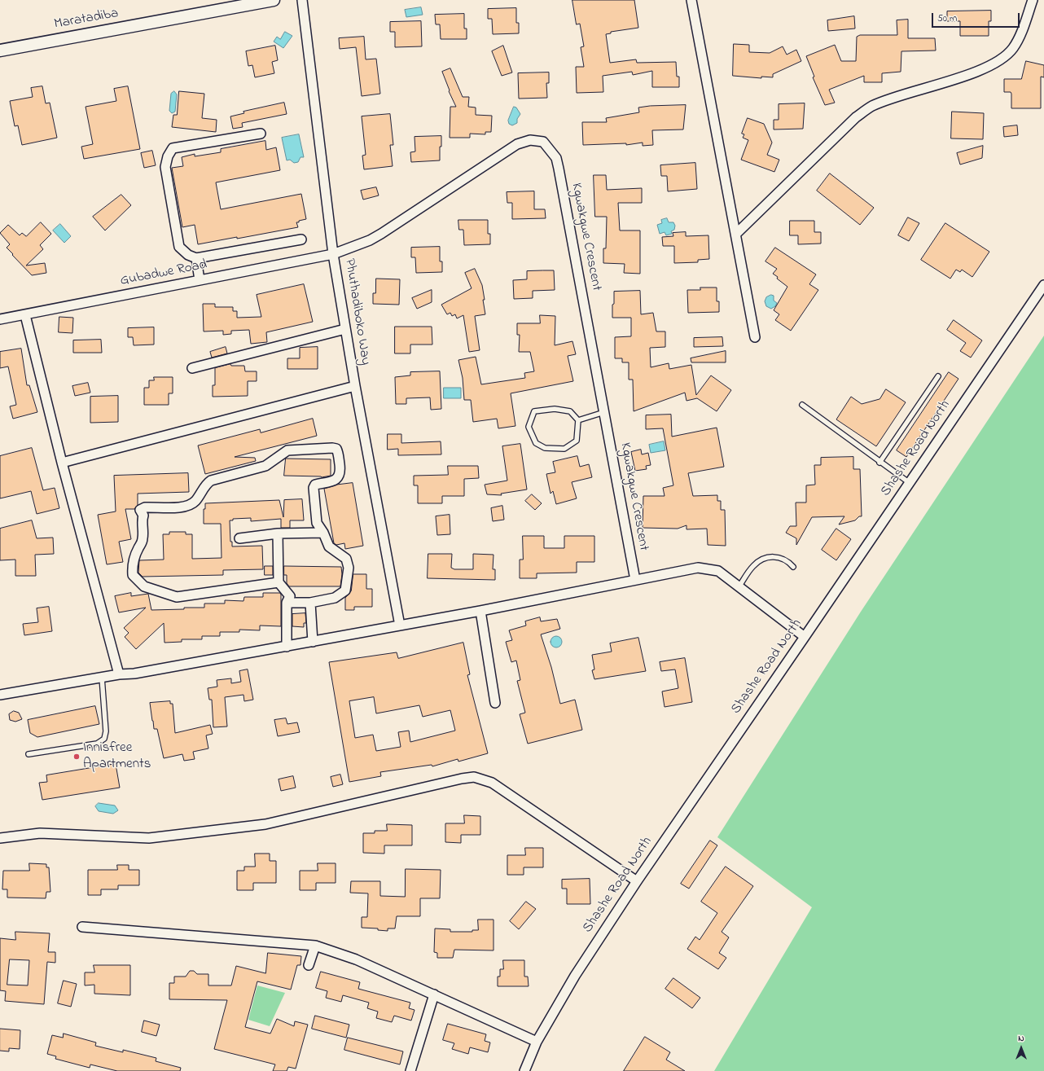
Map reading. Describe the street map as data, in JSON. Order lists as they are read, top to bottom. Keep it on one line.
{"streets":{"street":["Maratadiba","Kgwakgwe Crescent","Gubadwe Road","Phuthadiboko Way","Shashe Road North"]},"crossings":[["Kgwakgwe Crescent","Gubadwe Road"],["Kgwakgwe Crescent","Phuthadiboko Way"],["Gubadwe Road","Phuthadiboko Way"]],"places":["Innisfree Apartments"],"scale_bar":"50 m","north":"top"}
